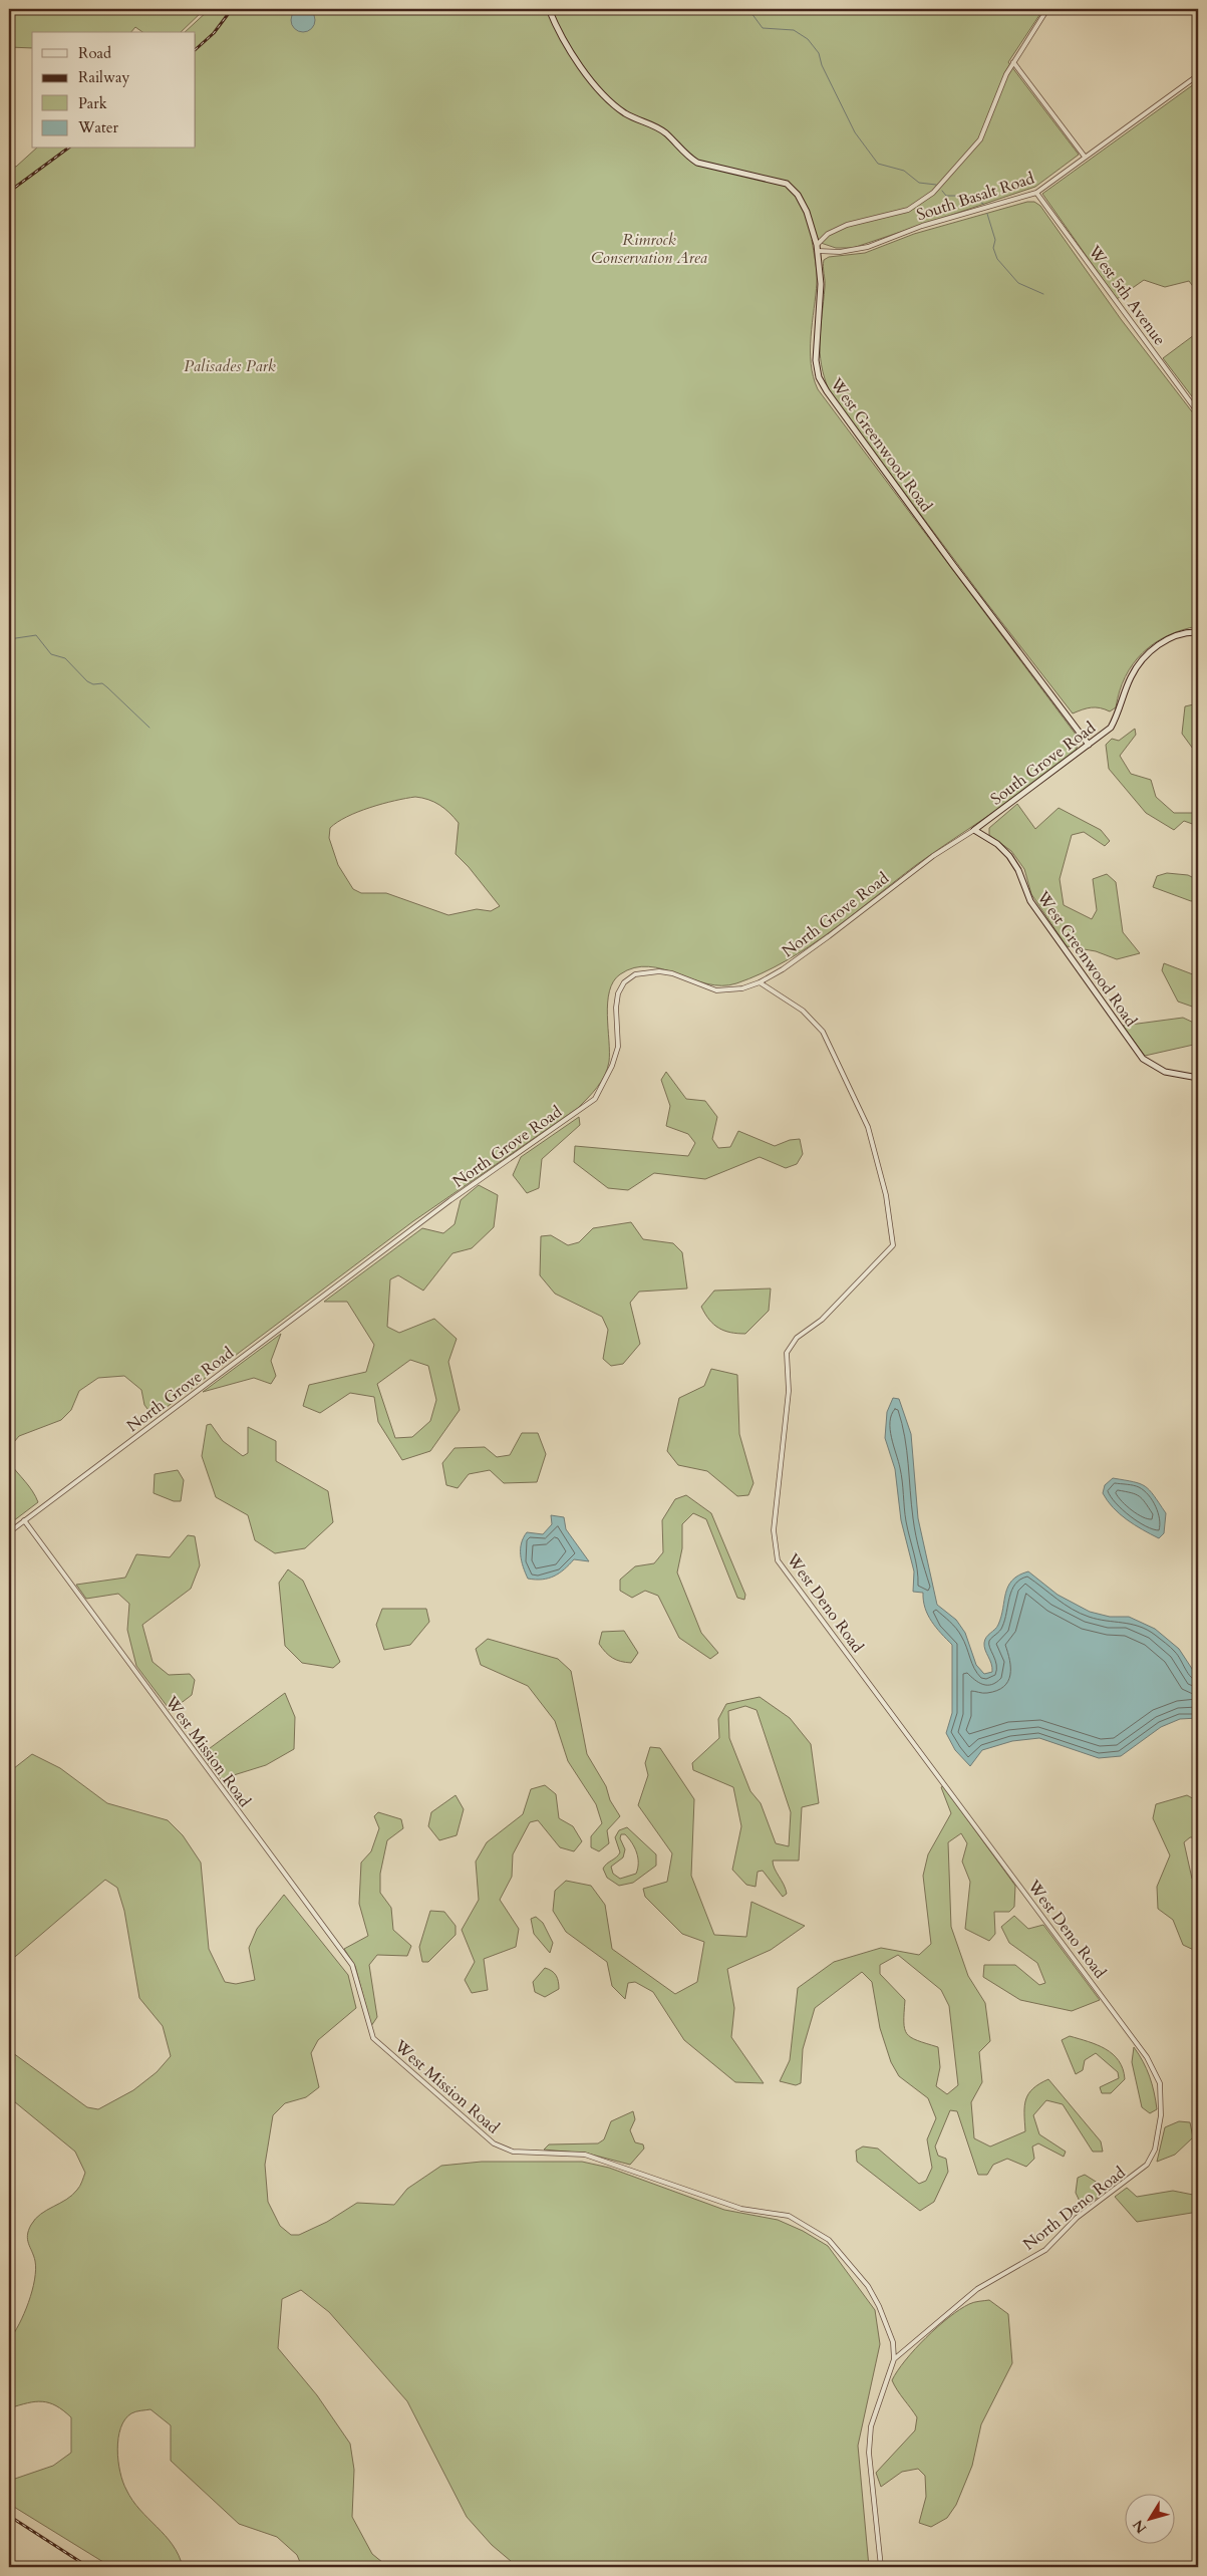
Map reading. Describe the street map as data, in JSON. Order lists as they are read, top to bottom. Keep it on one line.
{"streets":{"street":["South Basalt Road","West 5th Avenue","West Greenwood Road","South Grove Road","North Grove Road","West Deno Road","West Mission Road","North Deno Road"]},"crossings":[["South Basalt Road","West 5th Avenue"],["South Basalt Road","West Greenwood Road"],["West Greenwood Road","South Grove Road"],["West Greenwood Road","North Grove Road"],["South Grove Road","North Grove Road"],["North Grove Road","West Deno Road"],["North Grove Road","West Mission Road"],["West Deno Road","North Deno Road"],["West Mission Road","North Deno Road"]],"parks":["Rimrock Conservation Area","Palisades Park"],"legend":["Road","Railway","Park","Water"],"north":"bottom left"}
